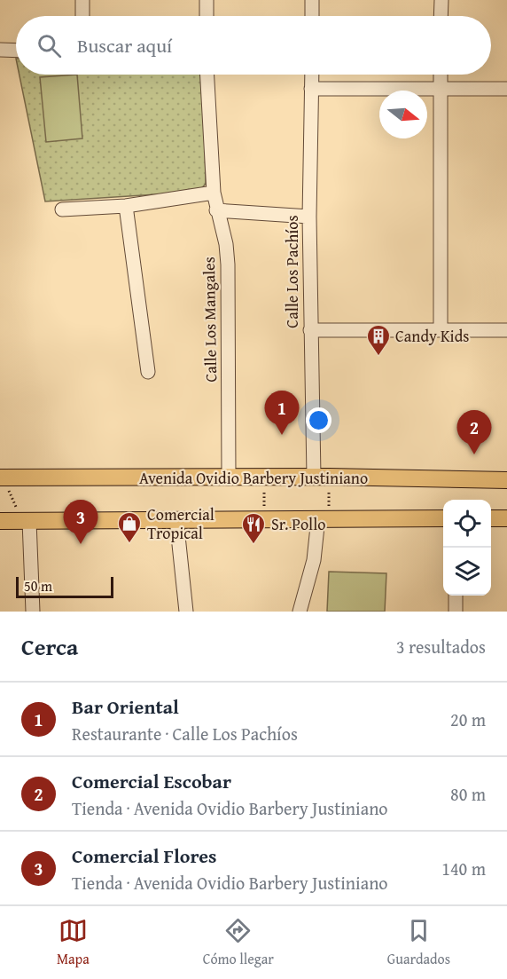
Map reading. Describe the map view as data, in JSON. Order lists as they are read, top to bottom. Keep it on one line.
{"streets":{"main road":["Avenida Ovidio Barbery Justiniano"],"street":["Calle Los Pachíos","Calle Los Mangales"]},"crossings":[["Calle Los Pachíos","Avenida Ovidio Barbery Justiniano"],["Calle Los Mangales","Avenida Ovidio Barbery Justiniano"]],"places":{"building":["Candy Kids"],"shop":["Comercial Tropical"],"restaurant":["Sr. Pollo"]},"scale_bar":"50 m","north":"right","page":{"search":"Buscar aquí","pins":["1","2","3"],"scale":"50 m","heading":["Cerca","3 resultados"],"list":[{"mark":"1","name":"Bar Oriental","note":"Restaurante · Calle Los Pachíos","value":"20 m"},{"mark":"2","name":"Comercial Escobar","note":"Tienda · Avenida Ovidio Barbery Justiniano","value":"80 m"},{"mark":"3","name":"Comercial Flores","note":"Tienda · Avenida Ovidio Barbery Justiniano","value":"140 m"}],"nav":["Mapa","Cómo llegar","Guardados"]}}
